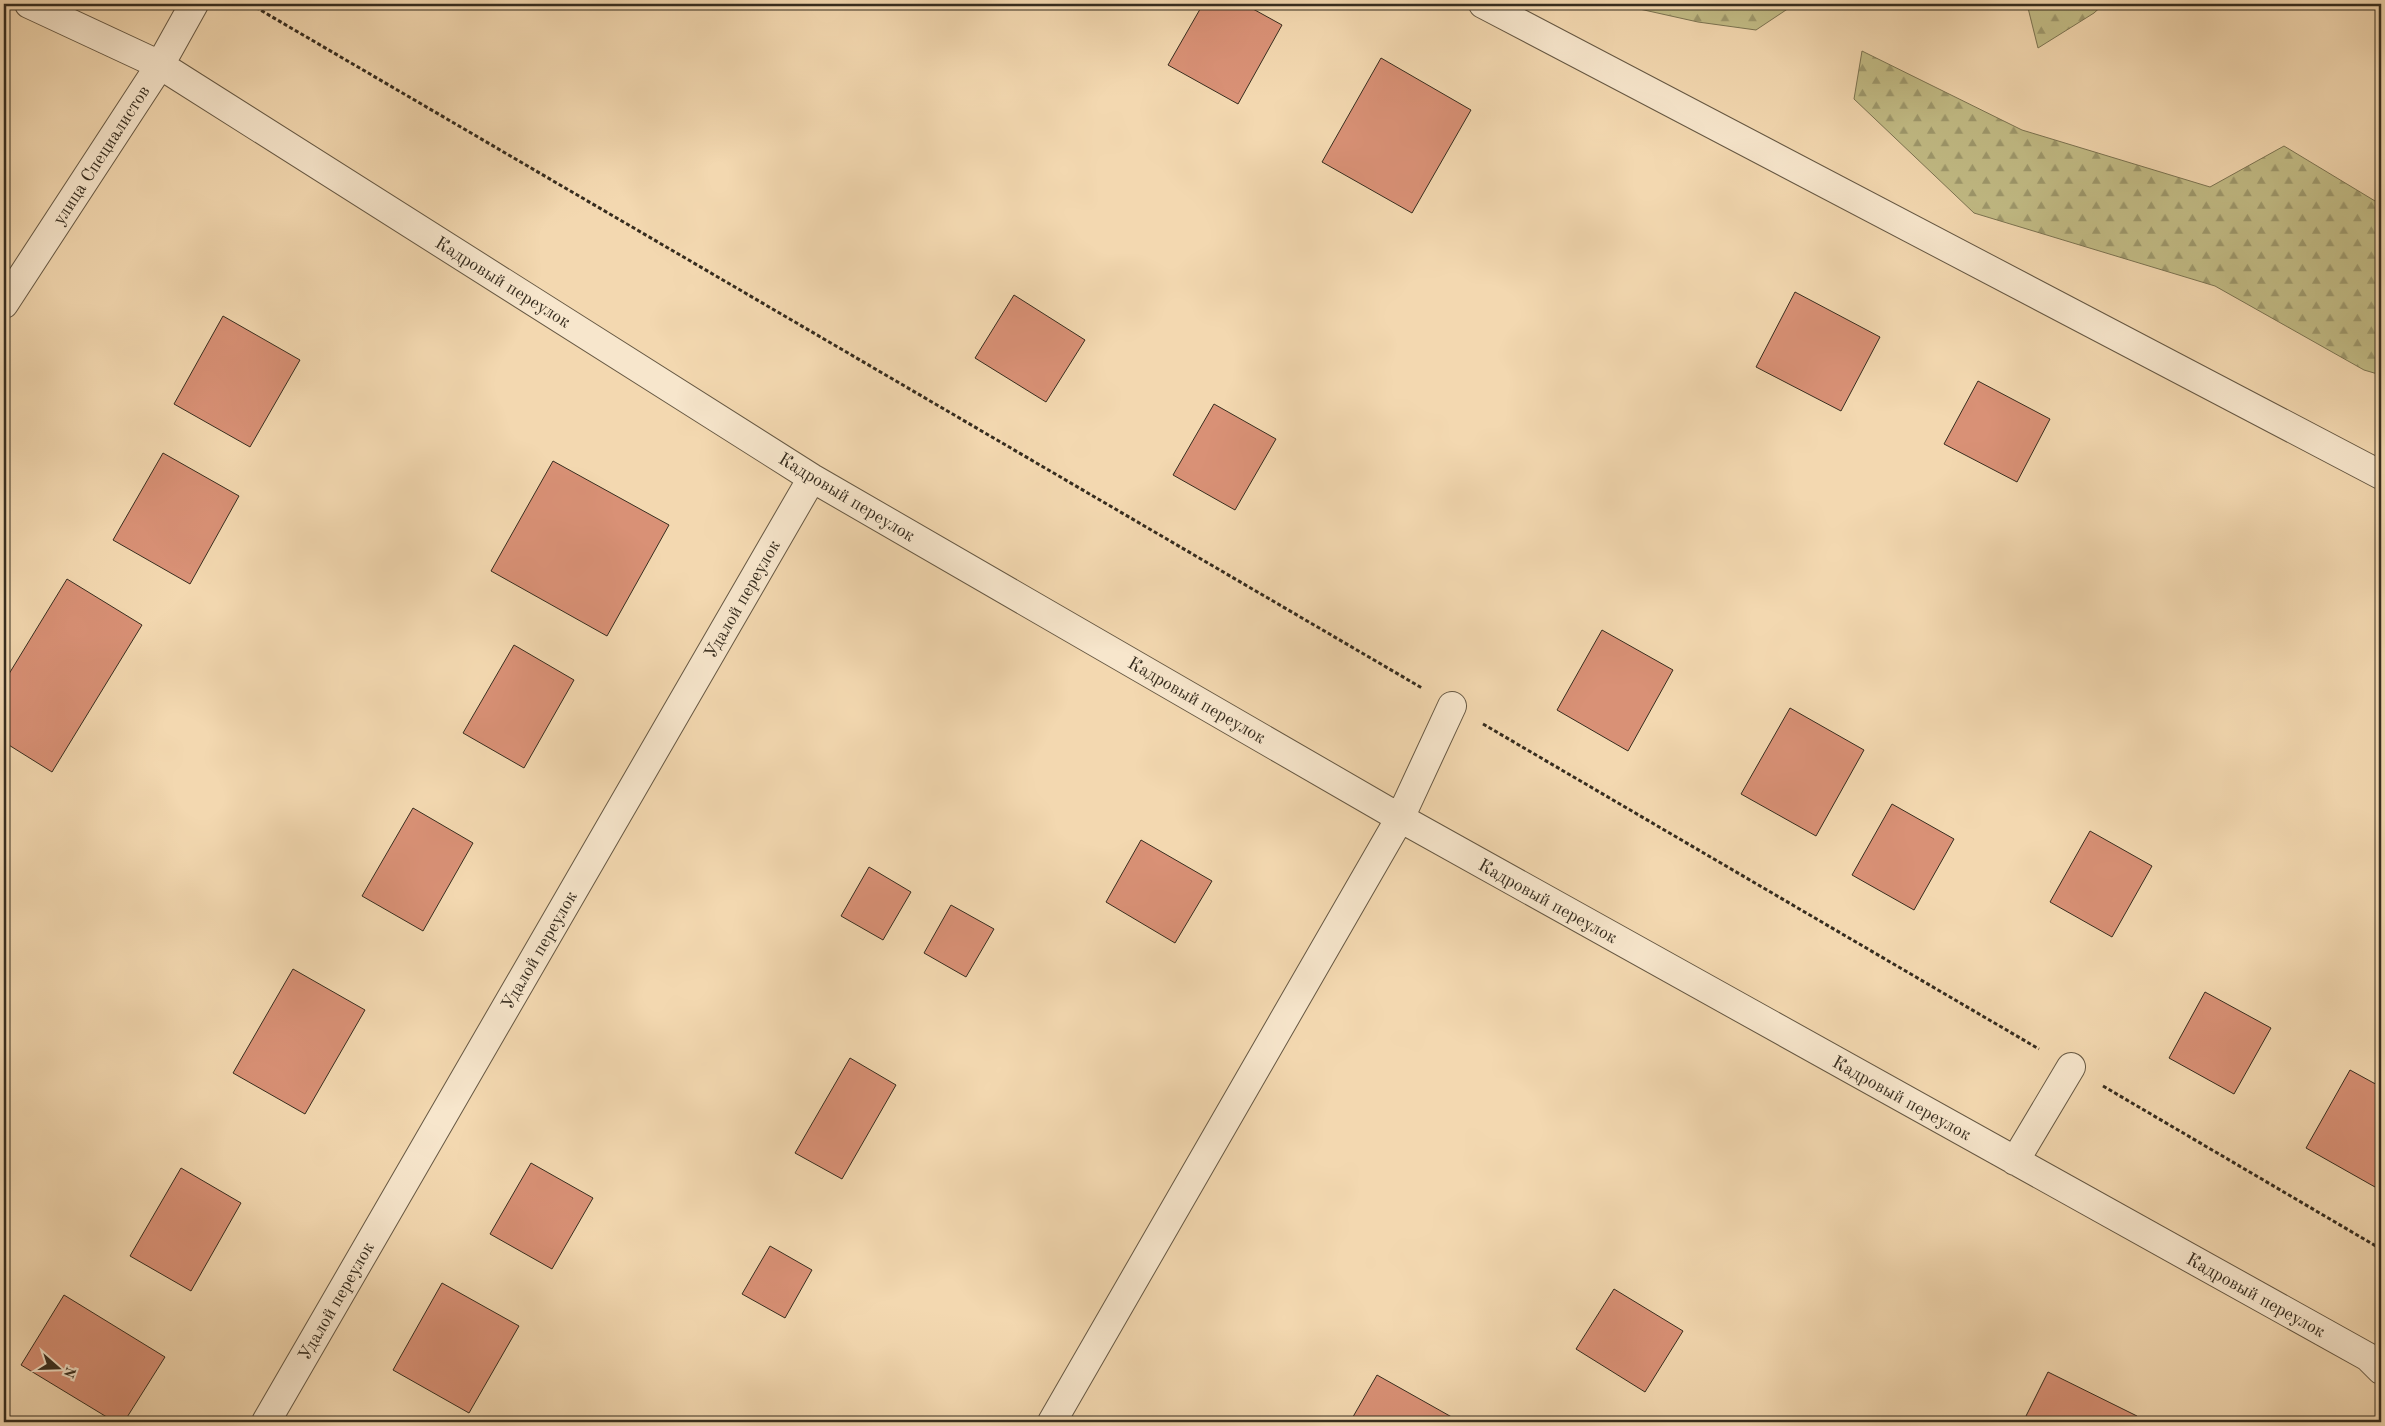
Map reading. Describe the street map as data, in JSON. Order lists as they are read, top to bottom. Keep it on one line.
{"streets":{"street":["улица Специалистов","Кадровый переулок","Удалой переулок"]},"crossings":[["улица Специалистов","Кадровый переулок"],["Кадровый переулок","Удалой переулок"]],"north":"right"}
